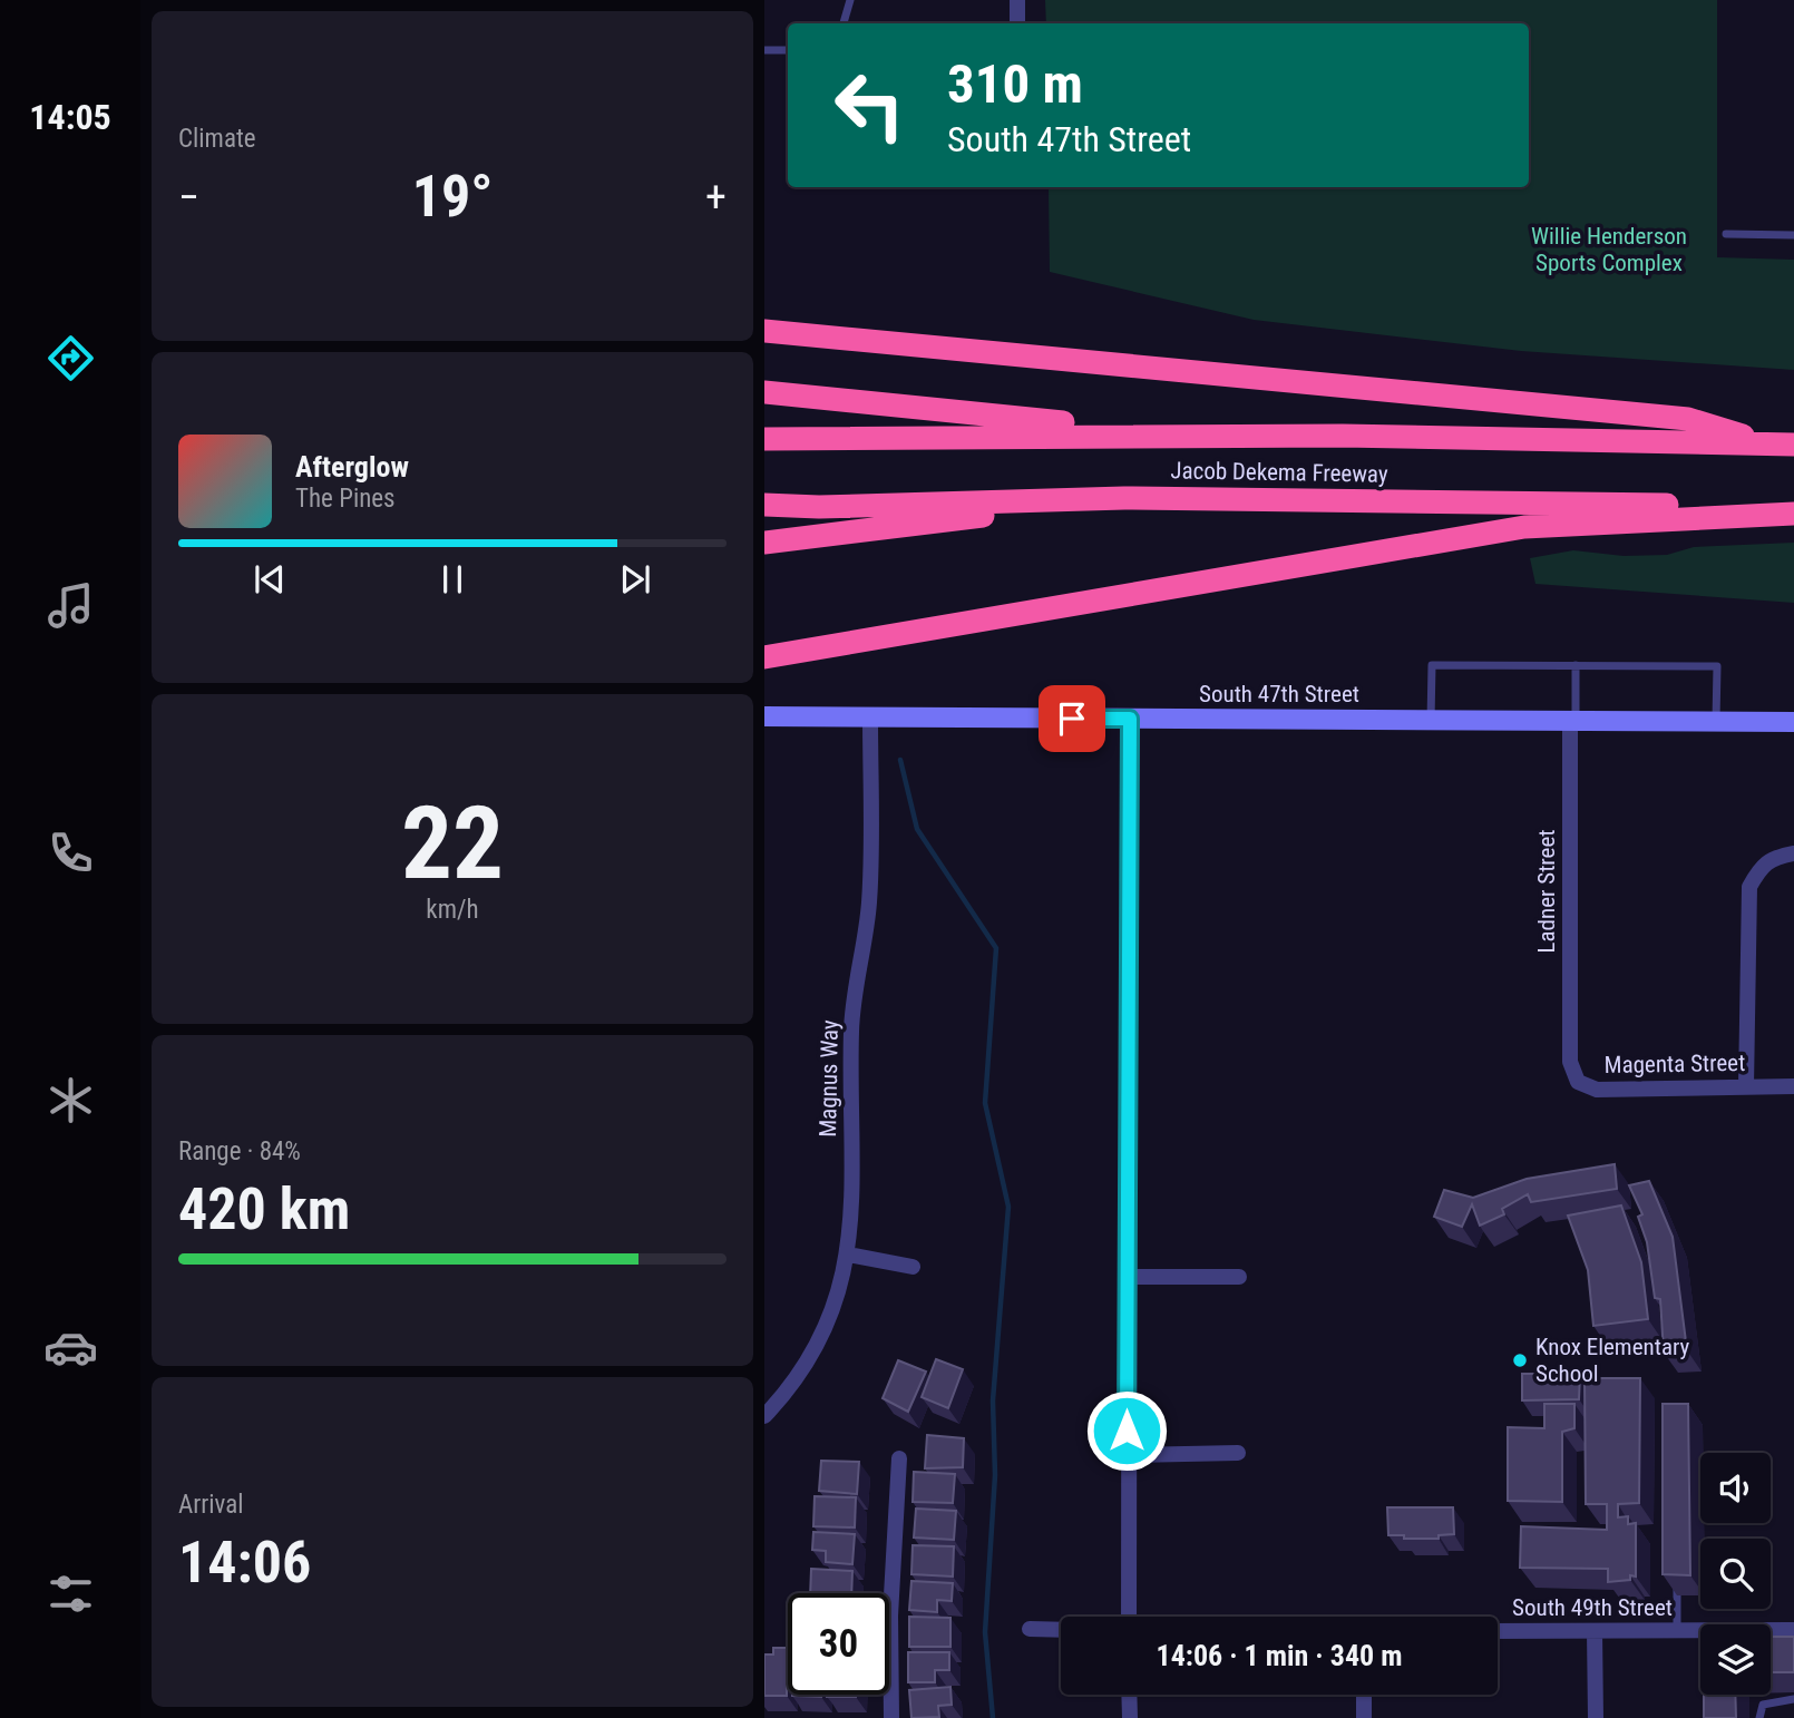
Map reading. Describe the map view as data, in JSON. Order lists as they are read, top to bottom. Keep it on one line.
{"streets":{"highway":["Jacob Dekema Freeway"],"main road":["South 47th Street"],"street":["Ladner Street","Magenta Street","Magnus Way","South 49th Street"]},"crossings":[["South 47th Street","Ladner Street"],["South 47th Street","Magnus Way"],["Ladner Street","Magenta Street"]],"parks":["Willie Henderson Sports Complex"],"places":["Knox Elementary School"],"page":{"tabs":"14:05","tile":["Climate",["22","km/h"],["Range · 84%","420 km"],["Arrival","14:06"]],"turn":["310 m","South 47th Street"],"heat":["−","19°","+"],"song":["Afterglow","The Pines"],"limit":"30","trip":"14:06 · 1 min · 340 m"}}
